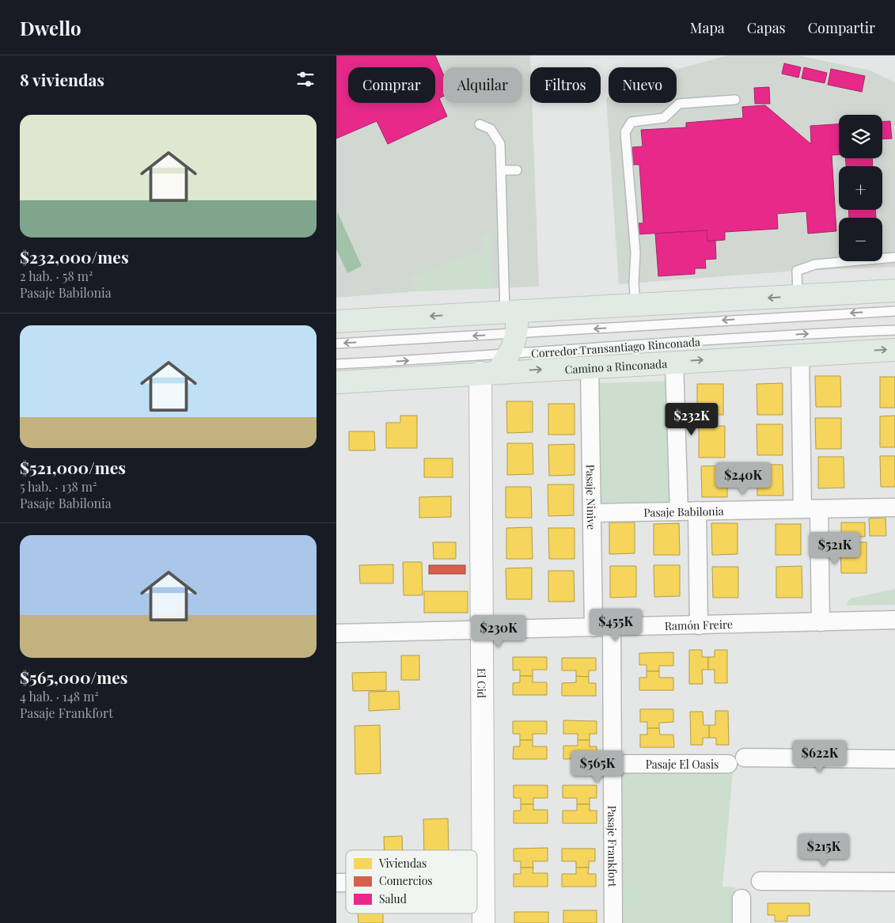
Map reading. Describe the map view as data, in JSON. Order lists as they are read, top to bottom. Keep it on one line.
{"streets":{"main road":["Camino a Rinconada"],"street":["Pasaje Ninive","Pasaje Babilonia","Ramón Freire","El Cid","Pasaje El Oasis","Pasaje Frankfort"],"lane":["Corredor Transantiago Rinconada"]},"crossings":[["Camino a Rinconada","Pasaje Ninive"],["Camino a Rinconada","El Cid"],["Pasaje Ninive","Pasaje Babilonia"],["Pasaje Ninive","Ramón Freire"],["Ramón Freire","El Cid"],["Ramón Freire","Pasaje Frankfort"],["Pasaje El Oasis","Pasaje Frankfort"]],"legend":["Viviendas","Comercios","Salud"],"page":{"header":"Dwello","nav":["Mapa","Capas","Compartir"],"heading":"8 viviendas","chip":["Comprar","Alquilar","Filtros","Nuevo"],"list":[{"name":"$232,000/mes","note":"2 hab. · 58 m² · Pasaje Babilonia"},{"name":"$521,000/mes","note":"5 hab. · 138 m² · Pasaje Babilonia"},{"name":"$565,000/mes","note":"4 hab. · 148 m² · Pasaje Frankfort"}],"map_buttons":["+","−"],"price":["$232K","$240K","$521K","$455K","$230K","$622K","$565K","$215K"]}}
